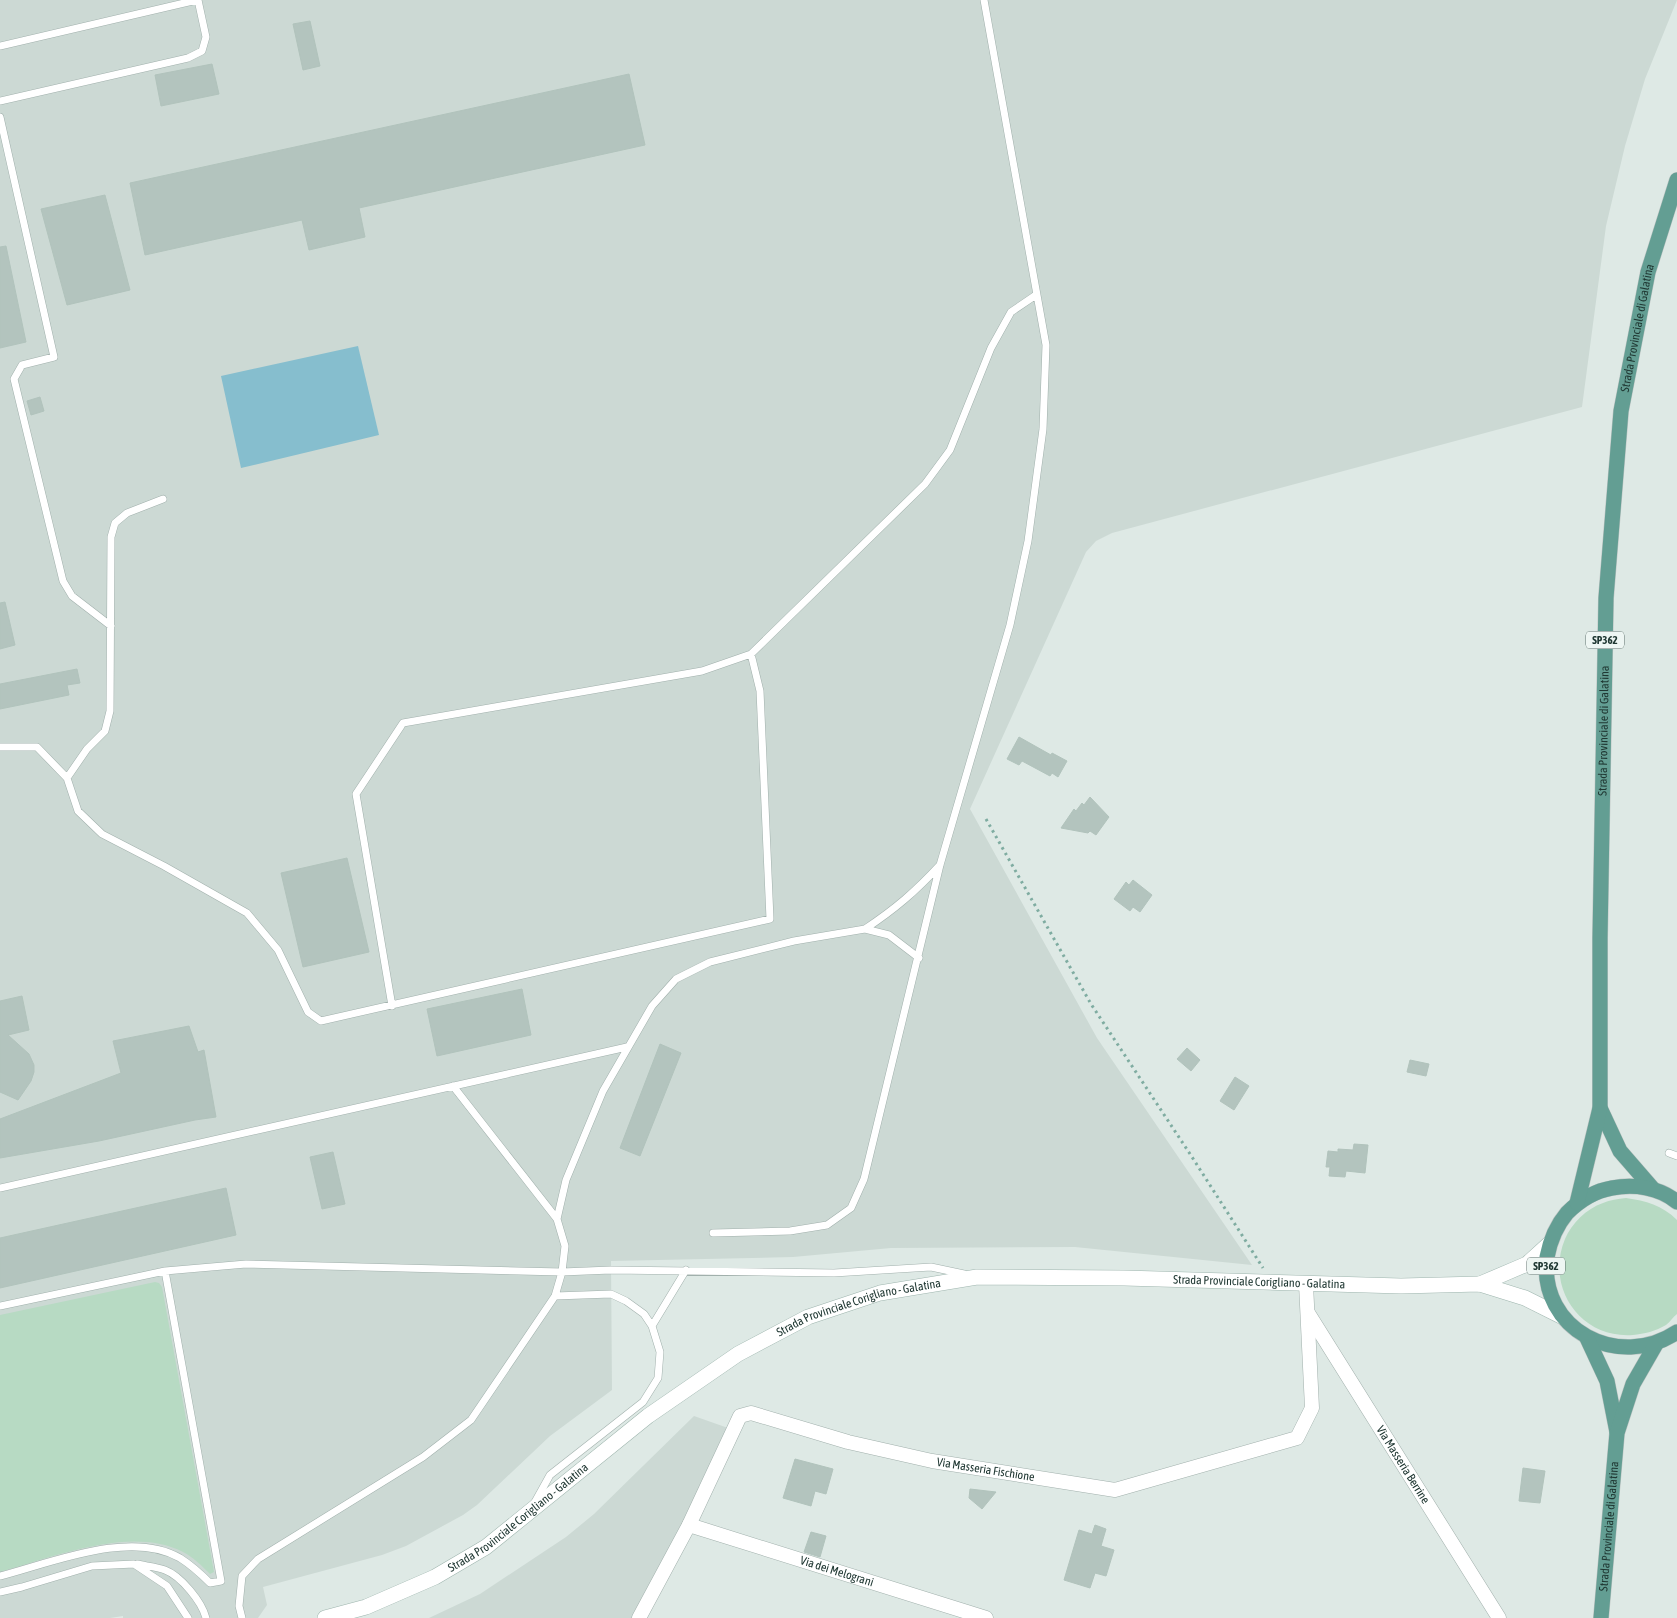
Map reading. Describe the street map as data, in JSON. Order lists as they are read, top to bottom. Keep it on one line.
{"streets":{"main road":["Strada Provinciale di Galatina","SP362","Strada Provinciale Corigliano - Galatina"],"street":["Via Masseria Berrine","Via Masseria Fischione","Via dei Melograni"]},"crossings":[["Strada Provinciale di Galatina","Strada Provinciale Corigliano - Galatina"],["Strada Provinciale Corigliano - Galatina","Via Masseria Fischione"],["Via Masseria Berrine","Via Masseria Fischione"],["Via Masseria Fischione","Via dei Melograni"]]}
